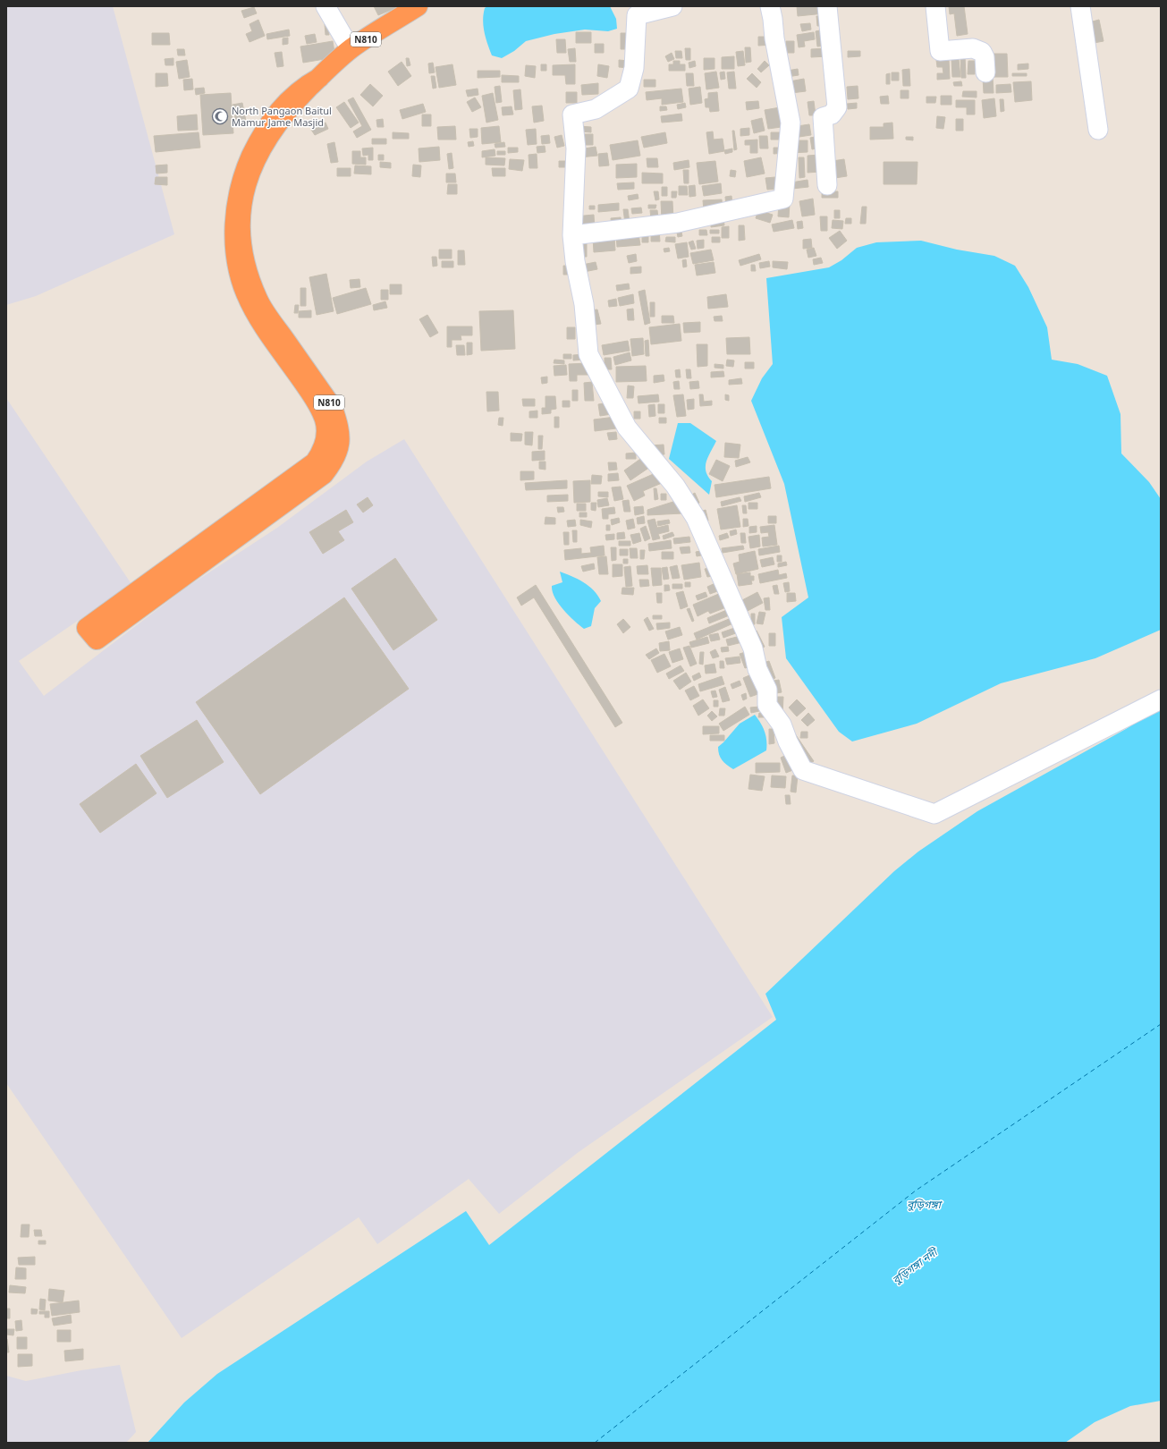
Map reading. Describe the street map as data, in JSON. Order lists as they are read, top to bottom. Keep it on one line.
{"streets":{"highway":["N810"]},"water":["বুড়িগঙ্গা","বুড়িগঙ্গা নদী"],"places":{"mosque":["North Pangaon Baitul Mamur Jame Masjid"]}}
